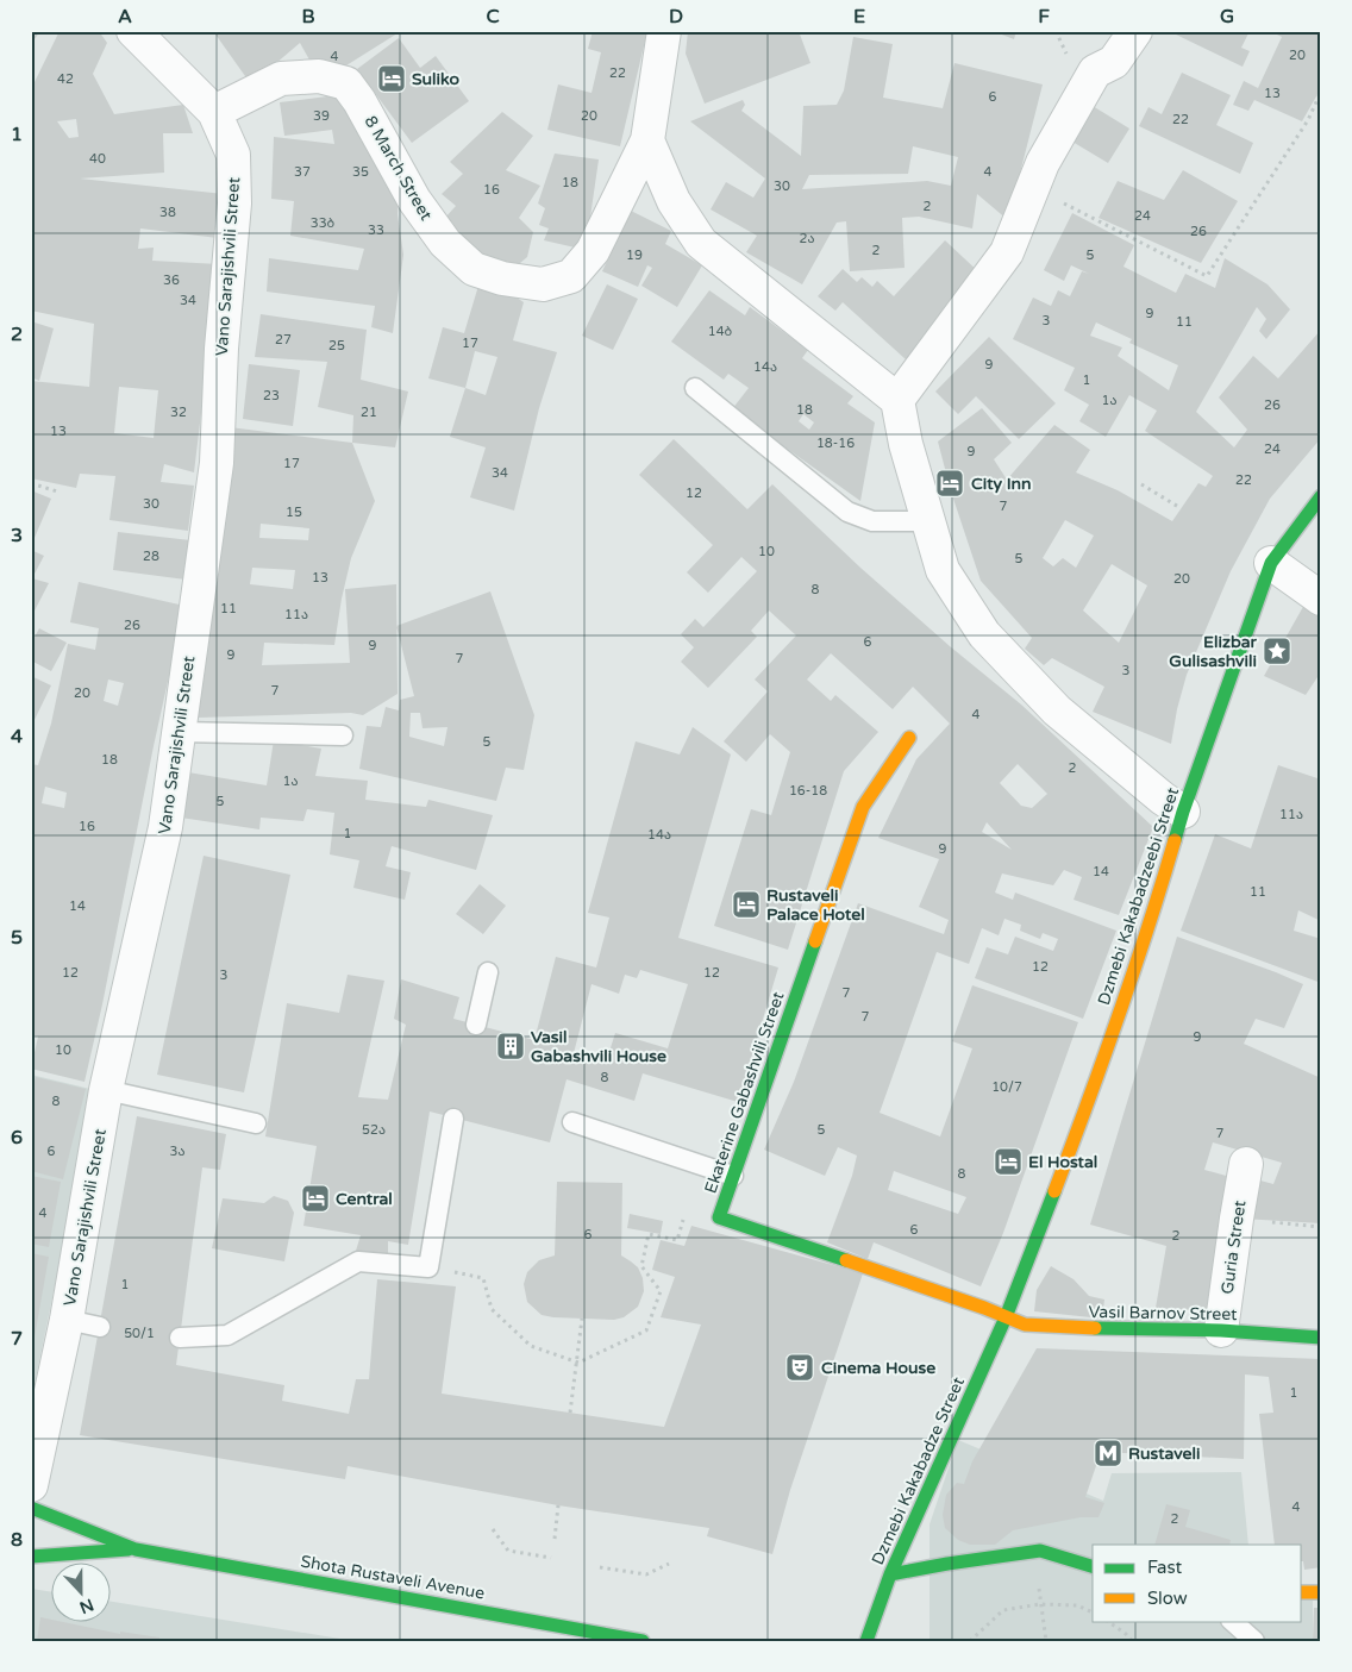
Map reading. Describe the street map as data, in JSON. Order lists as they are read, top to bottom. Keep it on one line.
{"streets":{"street":["8 March Street","Vano Sarajishvili Street","Dzmebi Kakabadzeebi Street","Ekaterine Gabashvili Street","Guria Street","Vasil Barnov Street","Dzmebi Kakabadze Street","Shota Rustaveli Avenue"]},"crossings":[["8 March Street","Vano Sarajishvili Street"],["Dzmebi Kakabadzeebi Street","Ekaterine Gabashvili Street"],["Dzmebi Kakabadzeebi Street","Vasil Barnov Street"],["Dzmebi Kakabadzeebi Street","Dzmebi Kakabadze Street"],["Ekaterine Gabashvili Street","Vasil Barnov Street"],["Ekaterine Gabashvili Street","Dzmebi Kakabadze Street"],["Guria Street","Vasil Barnov Street"],["Vasil Barnov Street","Dzmebi Kakabadze Street"]],"places":{"hotel":["Suliko","City Inn","Rustaveli Palace Hotel","El Hostal","Central"],"place":["Elizbar Gulisashvili"],"building":["Vasil Gabashvili House"],"theatre":["Cinema House"],"metro station":["Rustaveli"]},"house_numbers":["20","4","22","42","13","6","39","20","22","40","37","35","4","18","30","16","2","38","24","33ბ","33","26","2ა","2","19","5","36","34","9","3","11","14ბ","27","17","25","9","14ა","1","23","1ა","26","18","32","21","13","18-16","24","9","17","34","22","12","30","7","15","10","28","5","13","20","8","11","11ა","26","6","9","9","7","3","7","20","4","5","18","2","1ა","16-18","5","11ა","16","1","14ა","9","14","11","14","12","12","12","3","7","7","9","10","8","10/7","8","52ა","5","7","6","3ა","8","4","6","6","2","1","50/1","1","4","2"],"legend":["Fast","Slow"],"north":"bottom","grid":{"columns":["A","B","C","D","E","F","G"],"rows":["1","2","3","4","5","6","7","8"]}}
